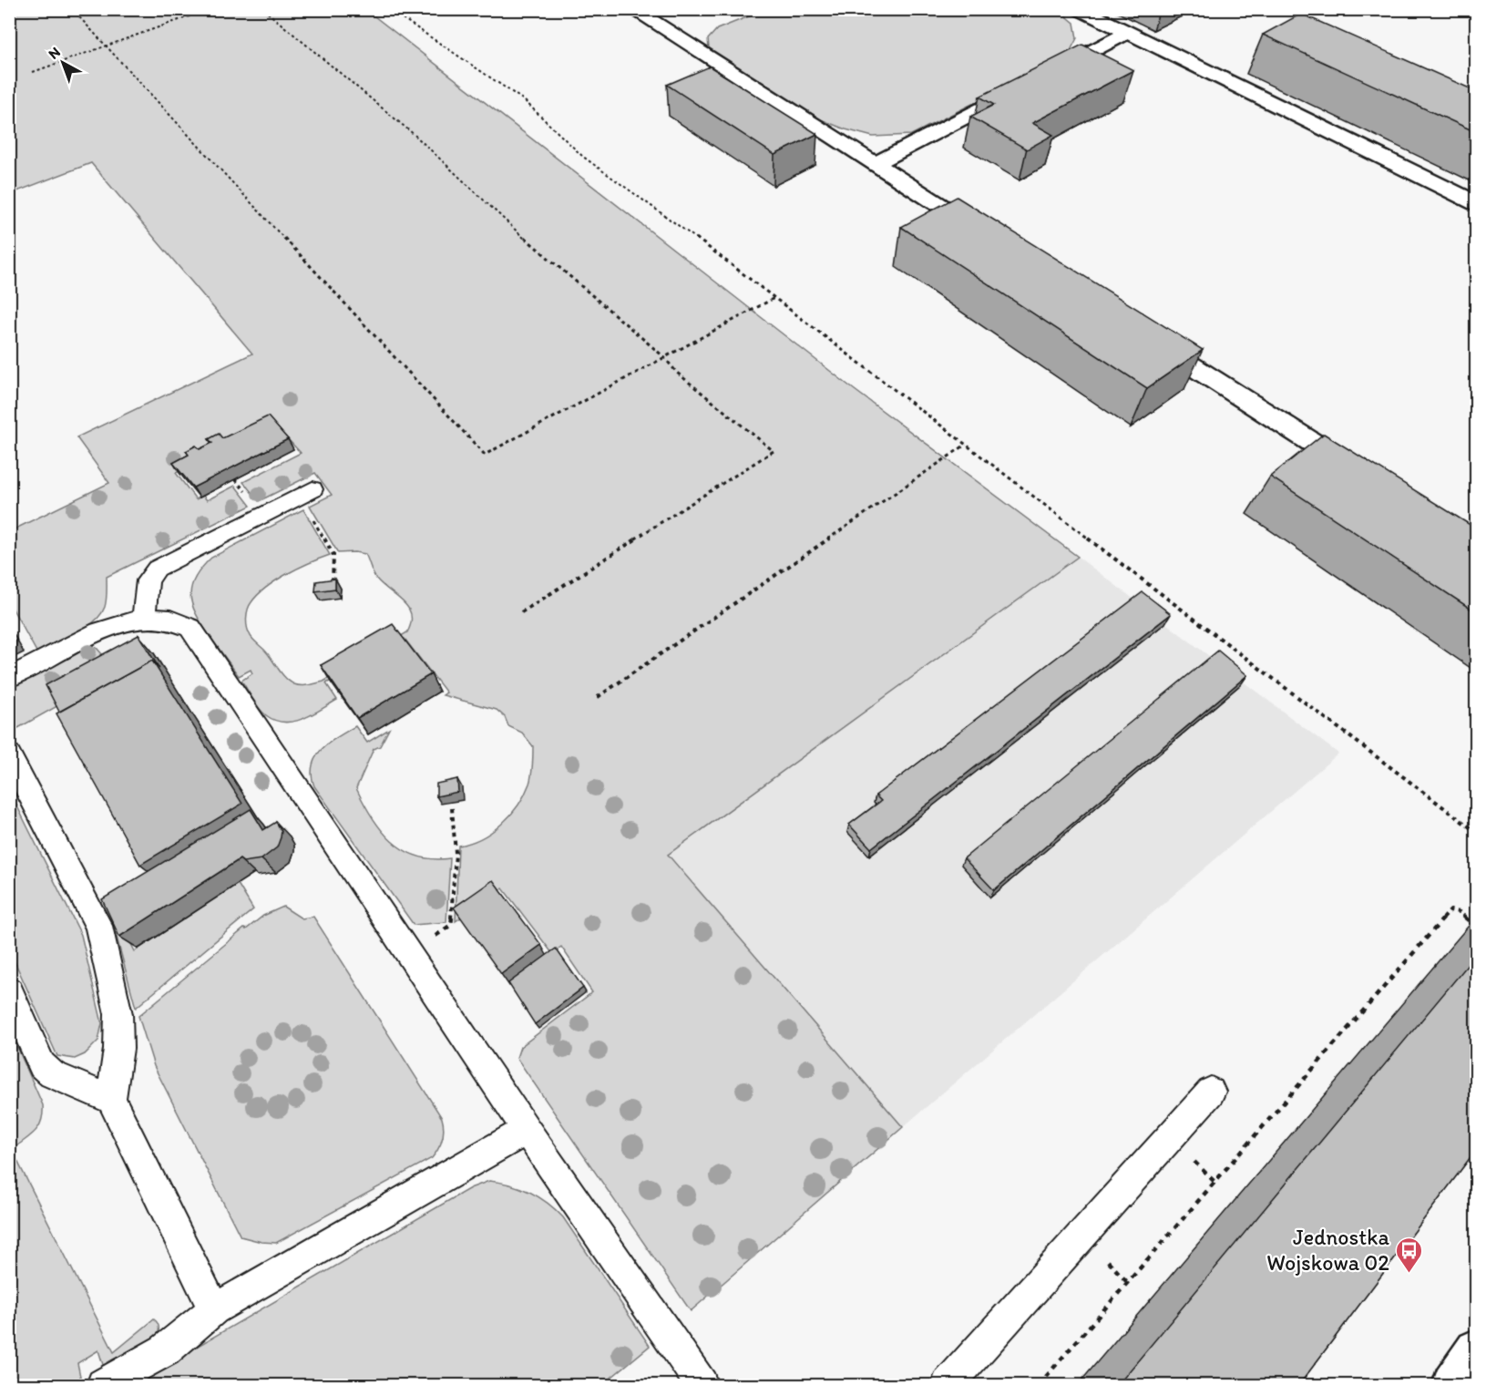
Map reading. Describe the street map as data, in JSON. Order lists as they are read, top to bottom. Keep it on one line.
{"places":{"bus stop":["Jednostka Wojskowa 02"]},"north":"top left"}
